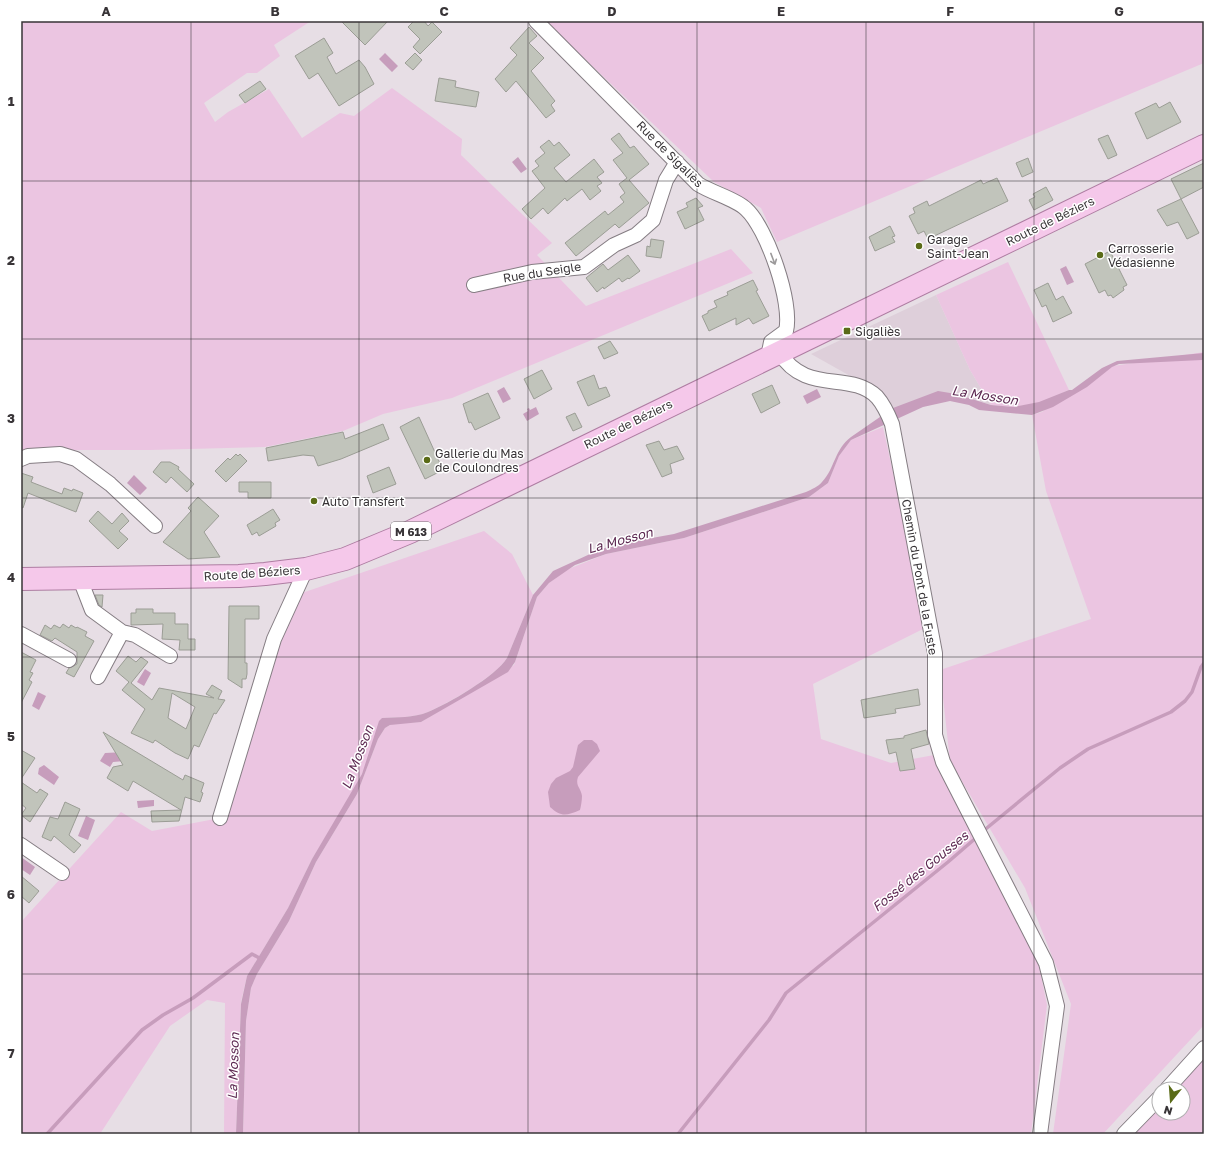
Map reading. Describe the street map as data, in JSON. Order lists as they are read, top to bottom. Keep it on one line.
{"streets":{"main road":["Route de Béziers","M 613"],"street":["Rue de Sigaliès","Rue du Seigle","Chemin du Pont de la Fuste"]},"crossings":[["Rue de Sigaliès","Route de Béziers"],["Rue de Sigaliès","Rue du Seigle"],["Rue de Sigaliès","Chemin du Pont de la Fuste"],["Route de Béziers","Chemin du Pont de la Fuste"]],"one_way":["Rue de Sigaliès"],"water":["La Mosson","Fossé des Gousses"],"places":{"other":["Garage Saint-Jean","Carrosserie Védasienne","Gallerie du Mas de Coulondres","Auto Transfert"],"transit":["Sigaliès"]},"north":"bottom","grid":{"columns":["A","B","C","D","E","F","G"],"rows":["1","2","3","4","5","6","7"]}}
